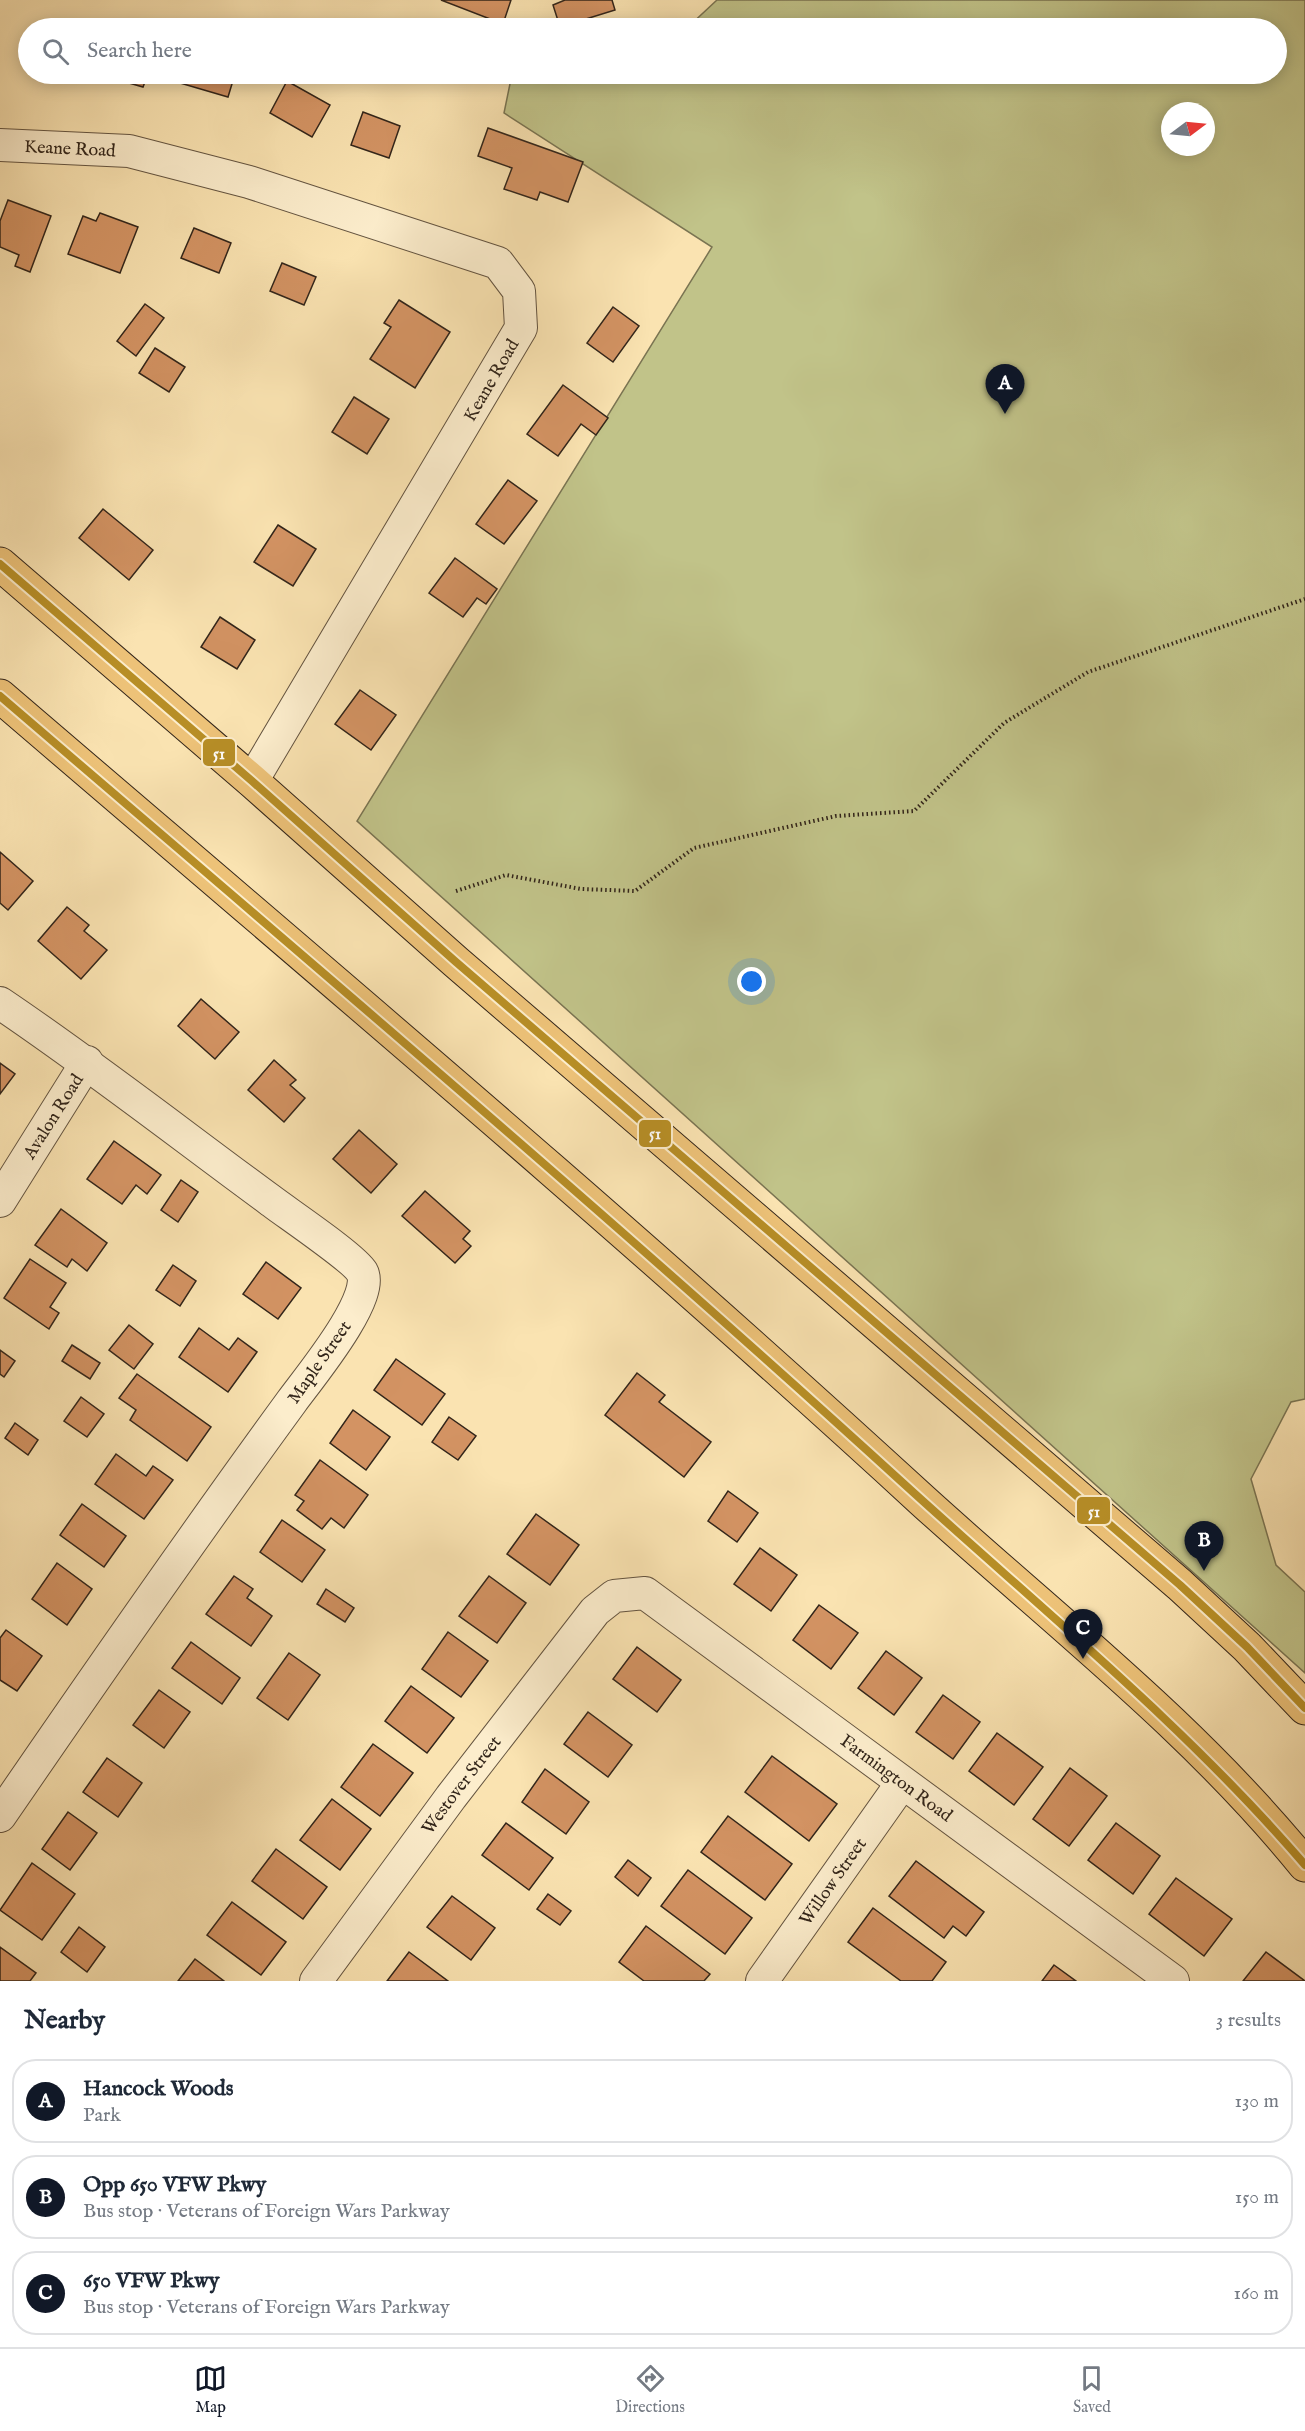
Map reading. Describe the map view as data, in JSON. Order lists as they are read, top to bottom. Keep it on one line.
{"streets":{"street":["Keane Road","Avalon Road","Maple Street","Farmington Road","Westover Street","Willow Street"]},"crossings":[["Avalon Road","Maple Street"],["Farmington Road","Westover Street"],["Farmington Road","Willow Street"]],"lines":["transit line 51"],"north":"right","page":{"search":"Search here","pins":["A","B","C"],"heading":["Nearby","3 results"],"list":[{"mark":"A","name":"Hancock Woods","note":"Park","value":"130 m"},{"mark":"B","name":"Opp 650 VFW Pkwy","note":"Bus stop · Veterans of Foreign Wars Parkway","value":"150 m"},{"mark":"C","name":"650 VFW Pkwy","note":"Bus stop · Veterans of Foreign Wars Parkway","value":"160 m"}],"nav":["Map","Directions","Saved"]}}
